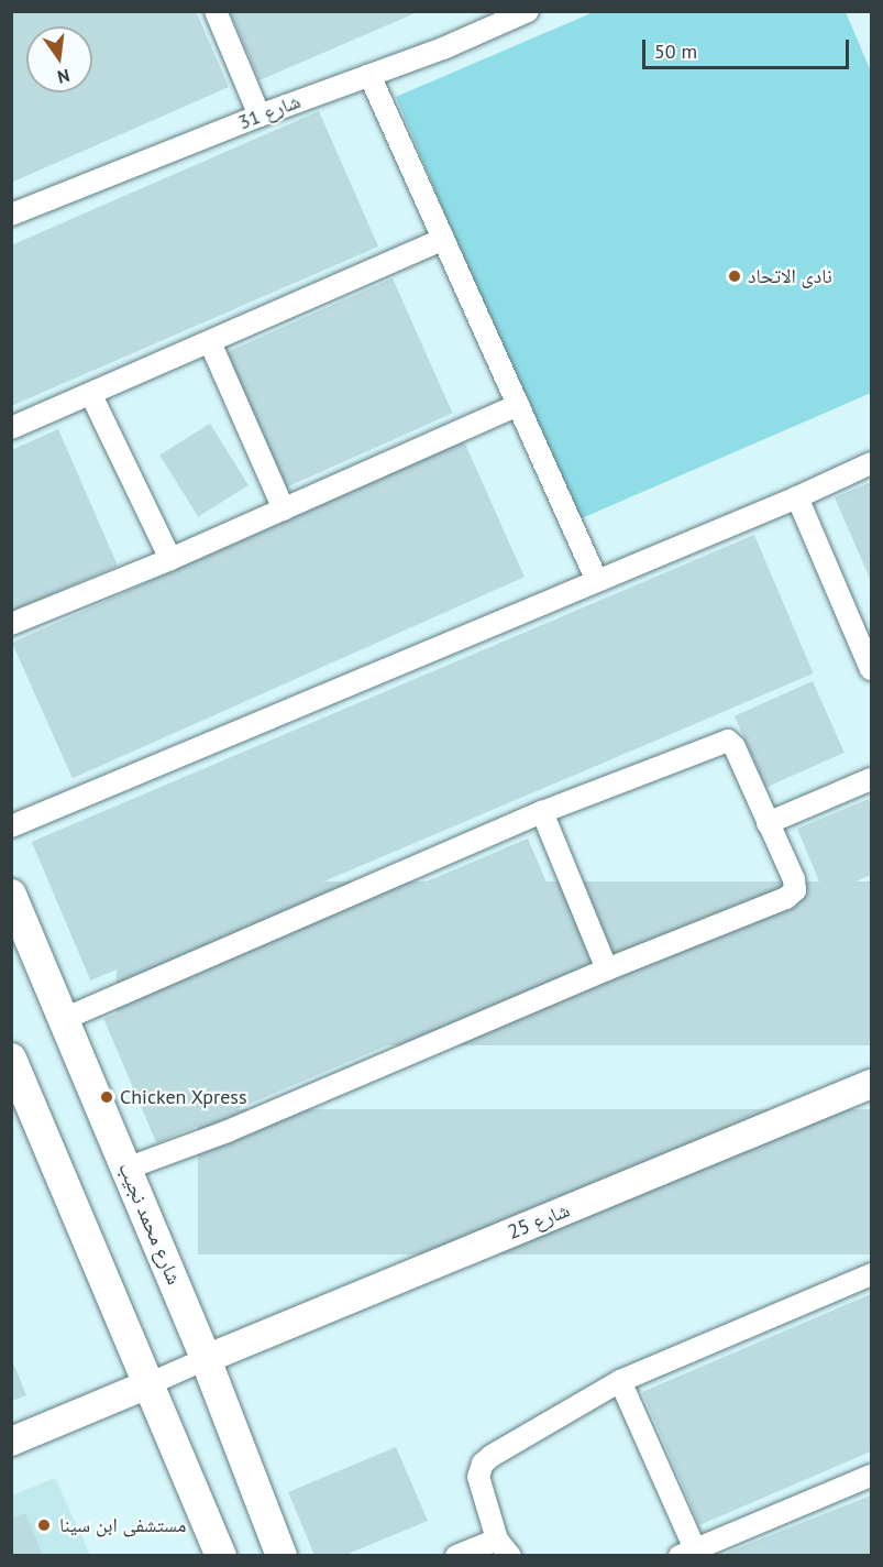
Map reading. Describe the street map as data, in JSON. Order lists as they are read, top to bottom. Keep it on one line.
{"streets":{"main road":["شارع محمد نجيب"],"street":["شارع 31","شارع 25"]},"crossings":[["شارع 25","شارع محمد نجيب"]],"places":["نادى الاتحاد","Chicken Xpress","مستشفى ابن سينا"],"scale_bar":"50 m","north":"bottom"}
